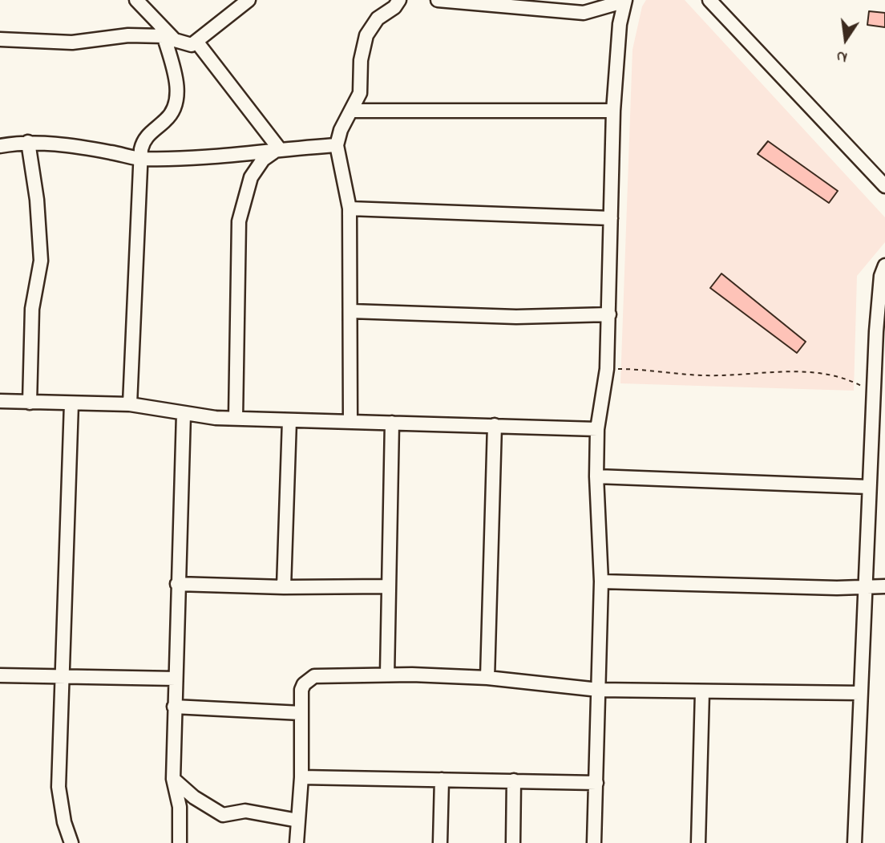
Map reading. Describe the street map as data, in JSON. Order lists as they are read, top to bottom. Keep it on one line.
{"north":"bottom"}
